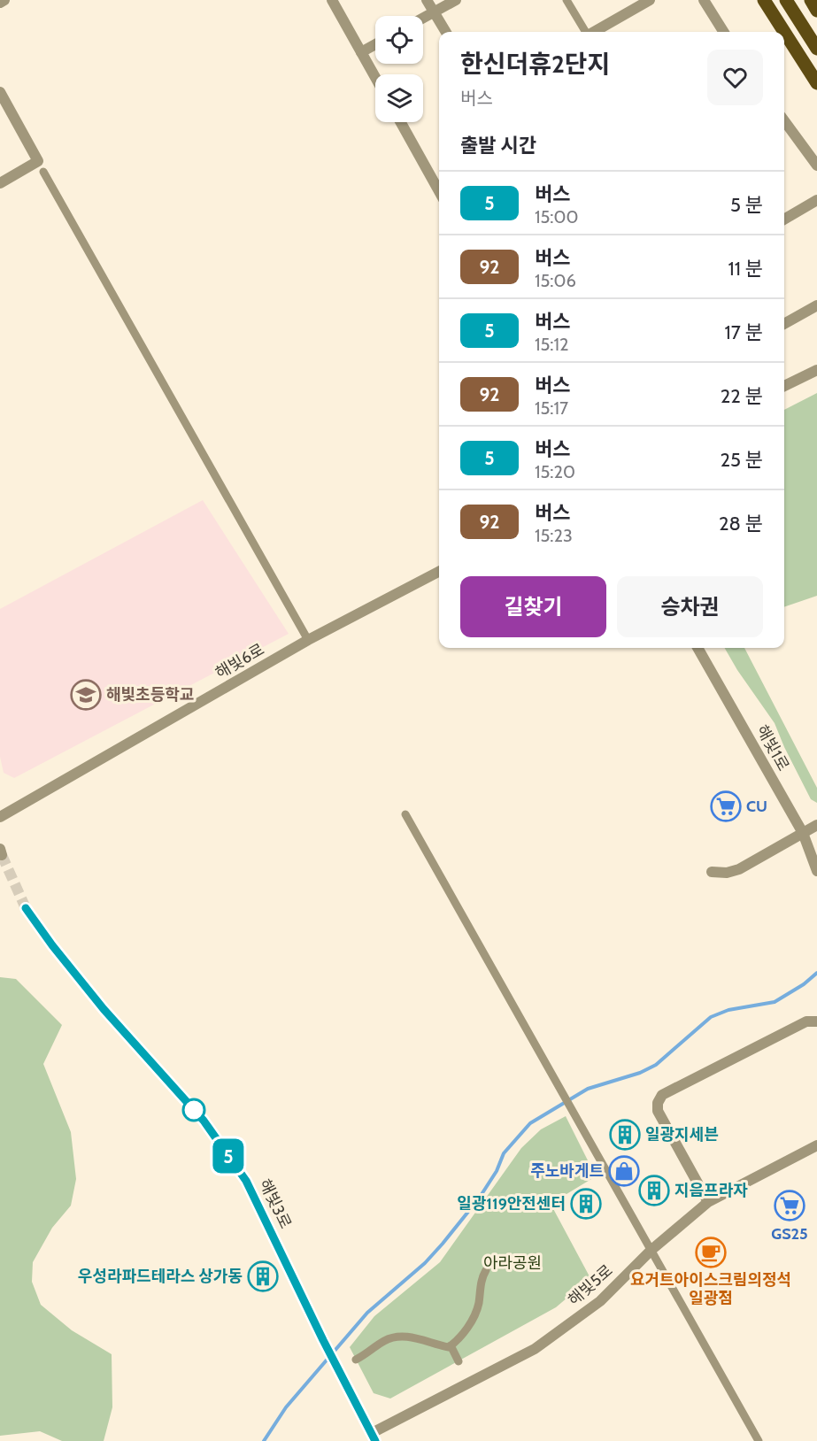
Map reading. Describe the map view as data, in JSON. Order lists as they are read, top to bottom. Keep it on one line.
{"streets":{"street":["해빛6로","해빛1로","해빛3로","해빛5로"]},"crossings":[["해빛3로","해빛5로"]],"parks":["아라공원"],"places":{"school or university":["해빛초등학교"],"supermarket":["CU","GS25"],"building":["일광지세븐","지음프라자","일광119안전센터","우성라파드테라스 상가동"],"shop":["주노바게트"],"cafe":["요거트아이스크림의정석 일광점"]},"lines":["bus line 5"],"page":{"on_map":"5","heading":[["한신더휴2단지","버스"],"출발 시간"],"list":[{"mark":"5","name":"버스","note":"15:00","value":"5 분"},{"mark":"92","name":"버스","note":"15:06","value":"11 분"},{"mark":"5","name":"버스","note":"15:12","value":"17 분"},{"mark":"92","name":"버스","note":"15:17","value":"22 분"},{"mark":"5","name":"버스","note":"15:20","value":"25 분"},{"mark":"92","name":"버스","note":"15:23","value":"28 분"}],"buttons":["길찾기","승차권"]}}
